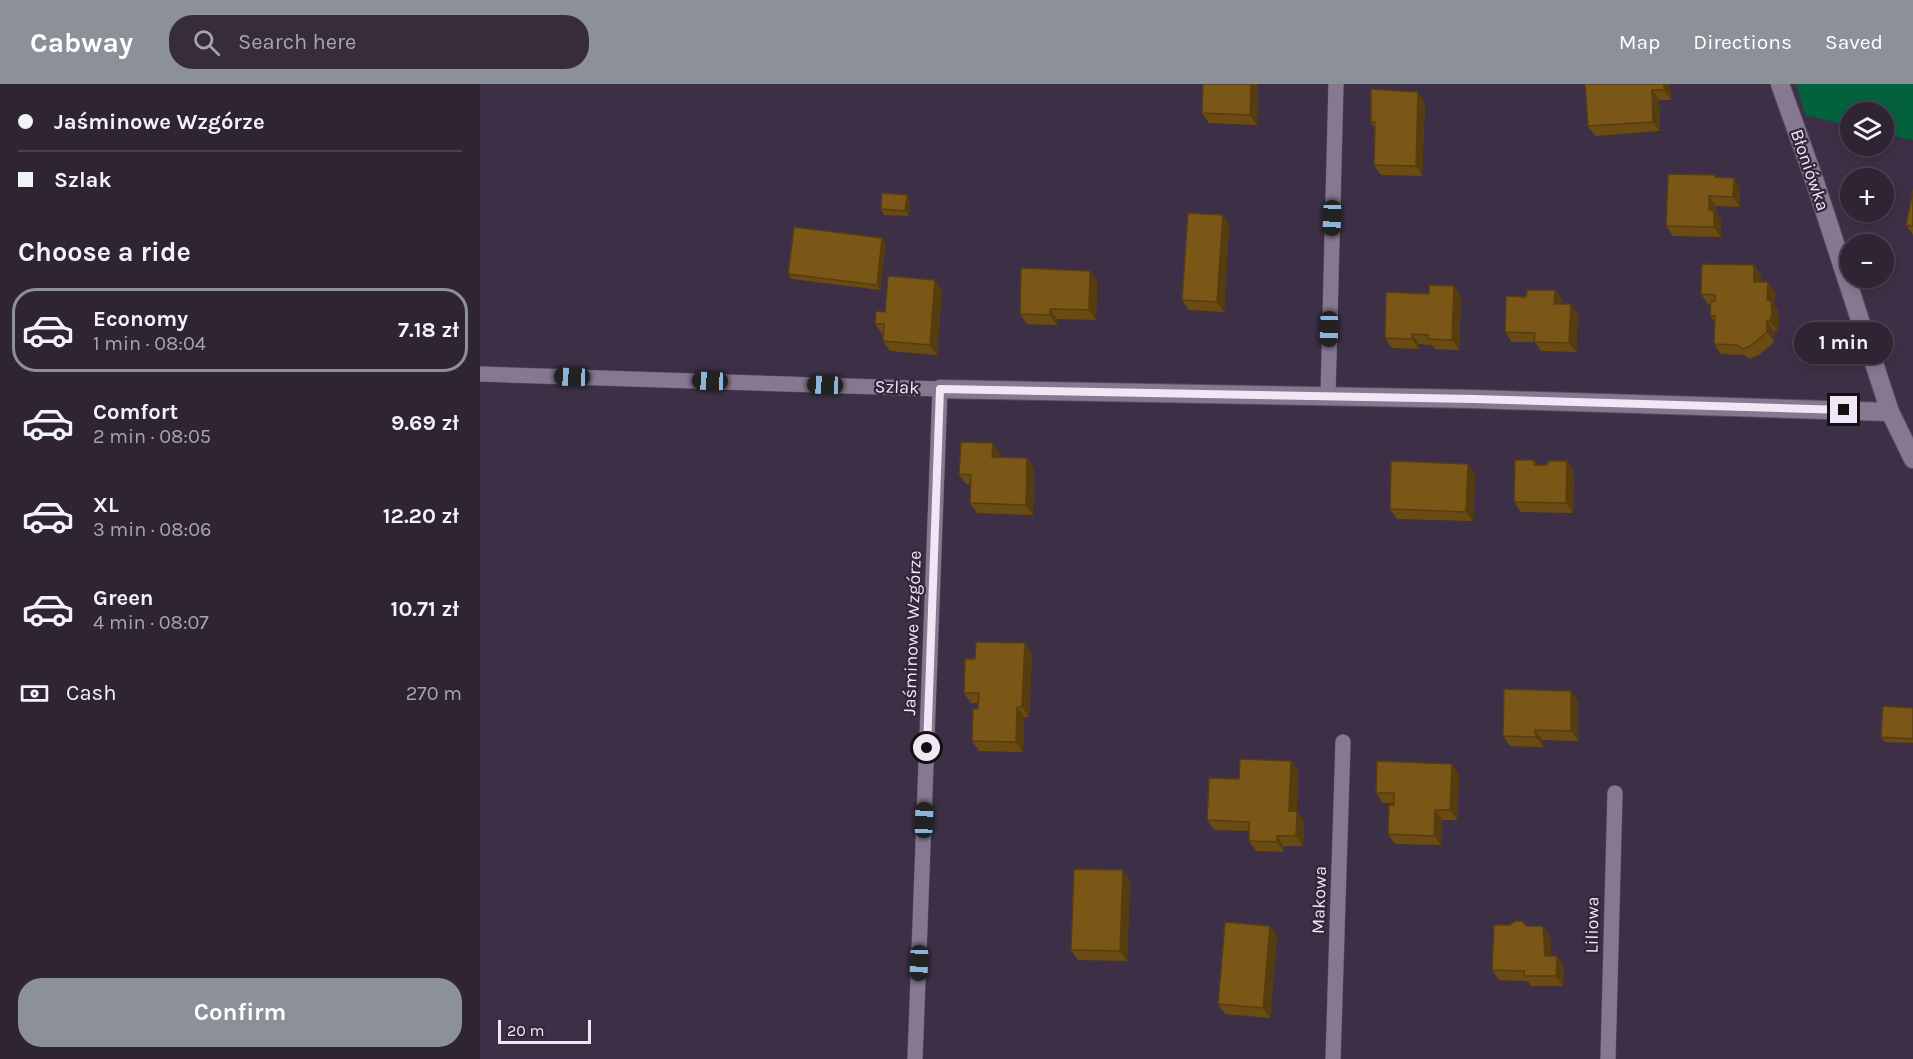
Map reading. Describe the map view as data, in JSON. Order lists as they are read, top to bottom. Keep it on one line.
{"streets":{"street":["Błoniówka","Szlak"],"lane":["Jaśminowe Wzgórze","Makowa","Liliowa"]},"crossings":[["Błoniówka","Szlak"],["Szlak","Jaśminowe Wzgórze"]],"scale_bar":"20 m","page":{"header":"Cabway","search":"Search here","nav":["Map","Directions","Saved"],"banner":["Jaśminowe Wzgórze","Szlak"],"map_buttons":["+","−"],"heading":"Choose a ride","list":[{"name":"Economy","note":"1 min · 08:04","value":"7.18 zł"},{"name":"Comfort","note":"2 min · 08:05","value":"9.69 zł"},{"name":"XL","note":"3 min · 08:06","value":"12.20 zł"},{"name":"Green","note":"4 min · 08:07","value":"10.71 zł"}],"bubble":"1 min","pay":["Cash","270 m"],"buttons":"Confirm","scale":"20 m"}}
